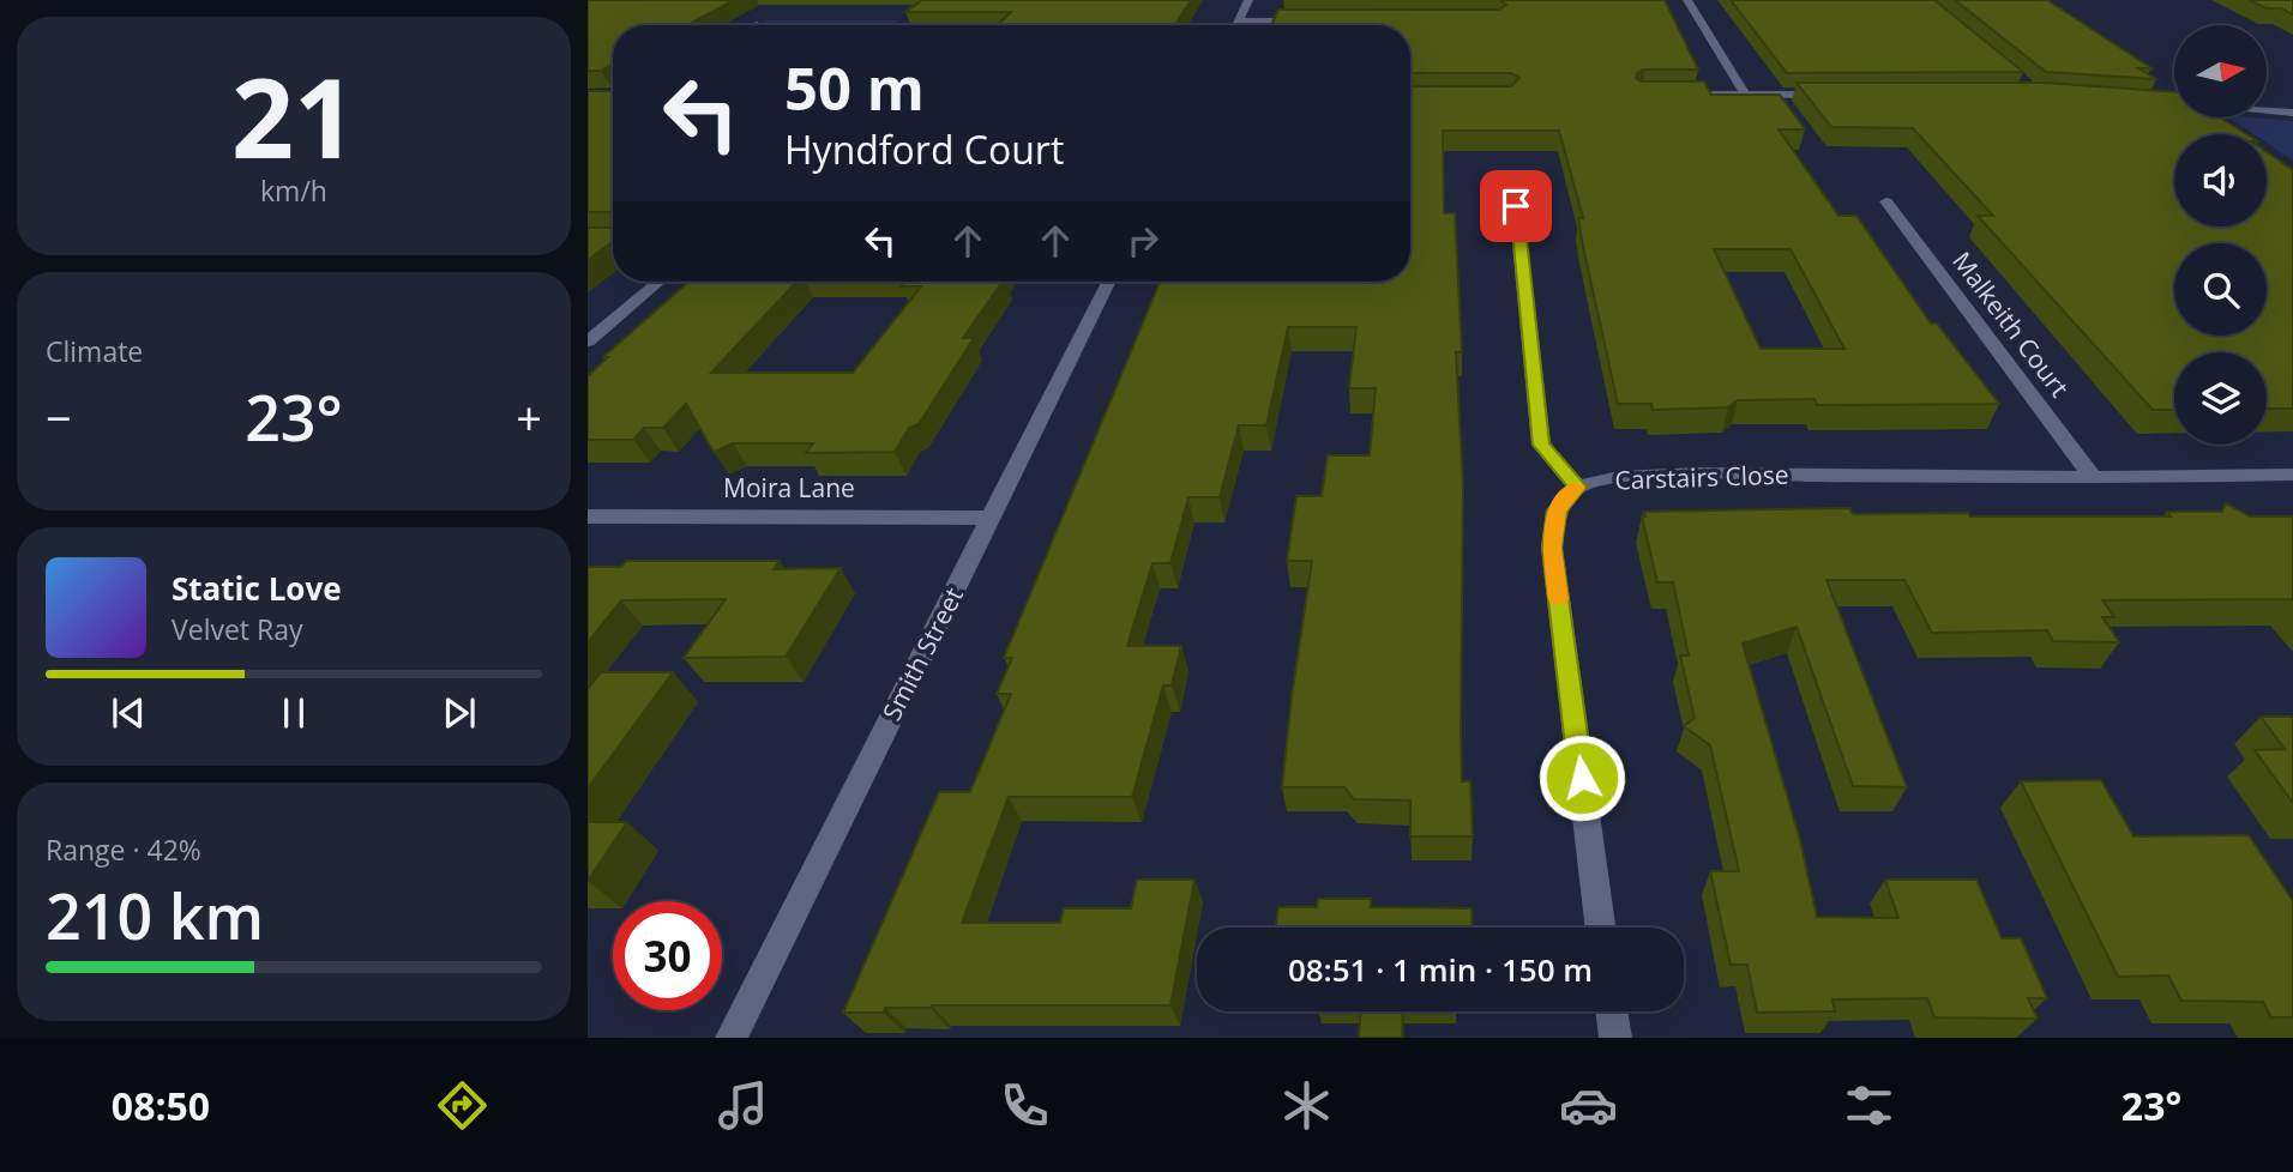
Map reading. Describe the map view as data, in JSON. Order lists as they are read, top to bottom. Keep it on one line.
{"streets":{"street":["Malkeith Court","Carstairs Close","Moira Lane","Smith Street"]},"crossings":[["Malkeith Court","Carstairs Close"],["Moira Lane","Smith Street"]],"north":"right","page":{"tile":[["21","km/h"],"Climate",["Range · 42%","210 km"]],"turn":["50 m","Hyndford Court"],"heat":["−","23°","+"],"song":["Static Love","Velvet Ray"],"limit":"30","trip":"08:51 · 1 min · 150 m","tabs":["08:50","23°"]}}
